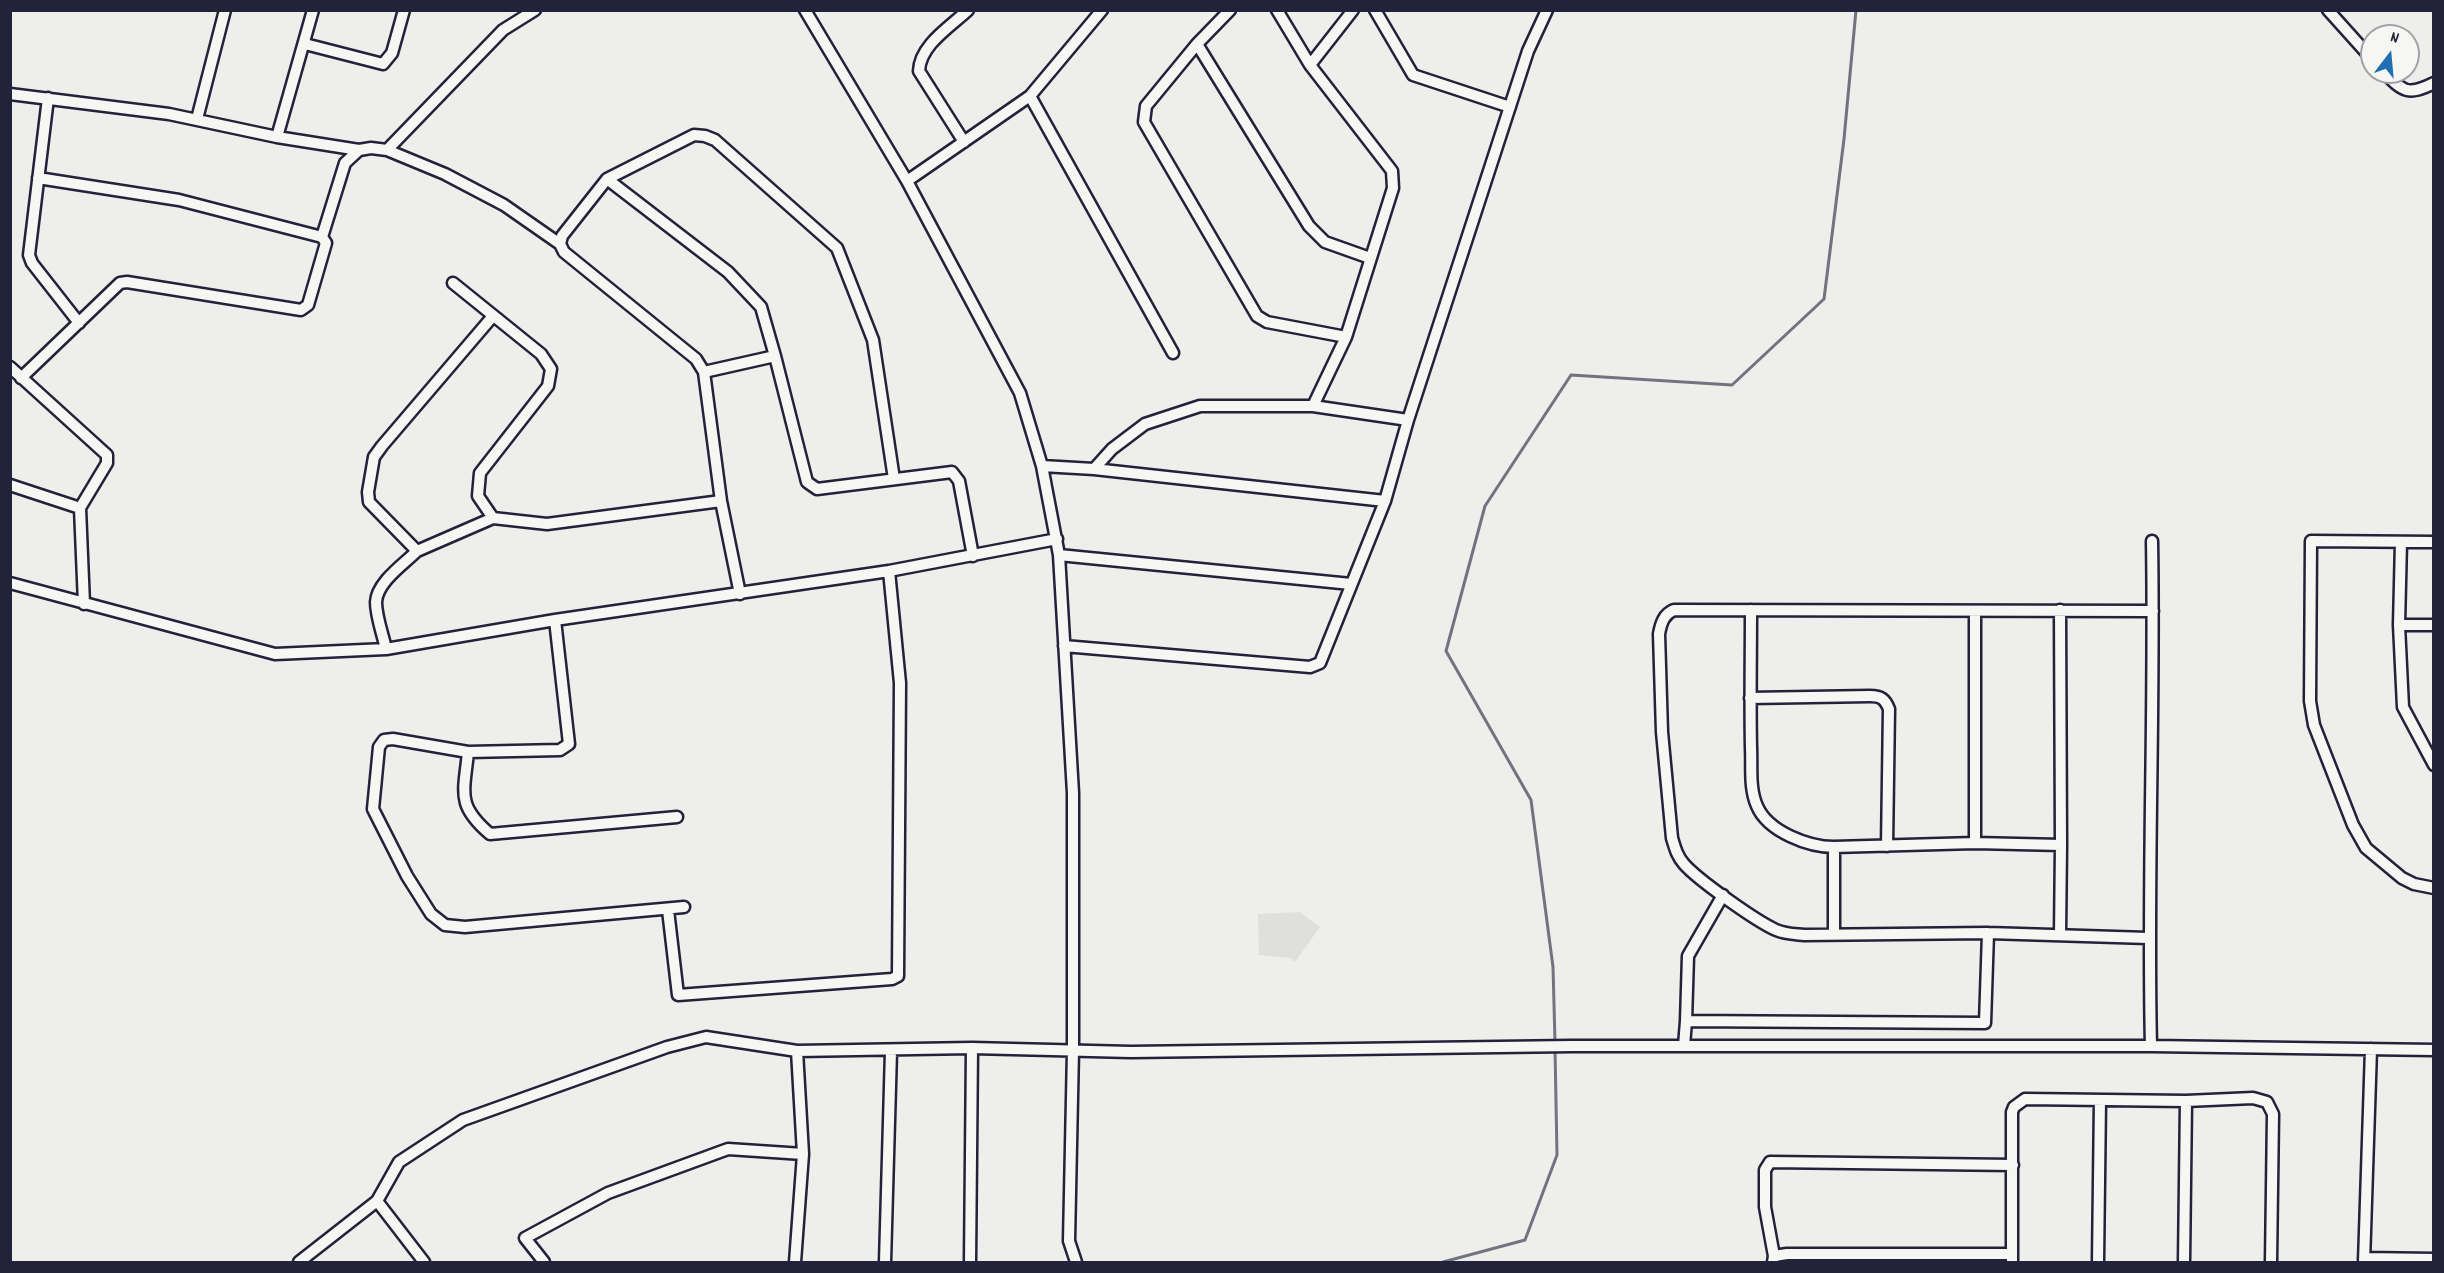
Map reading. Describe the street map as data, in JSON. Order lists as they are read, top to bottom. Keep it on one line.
{"north":"top"}
